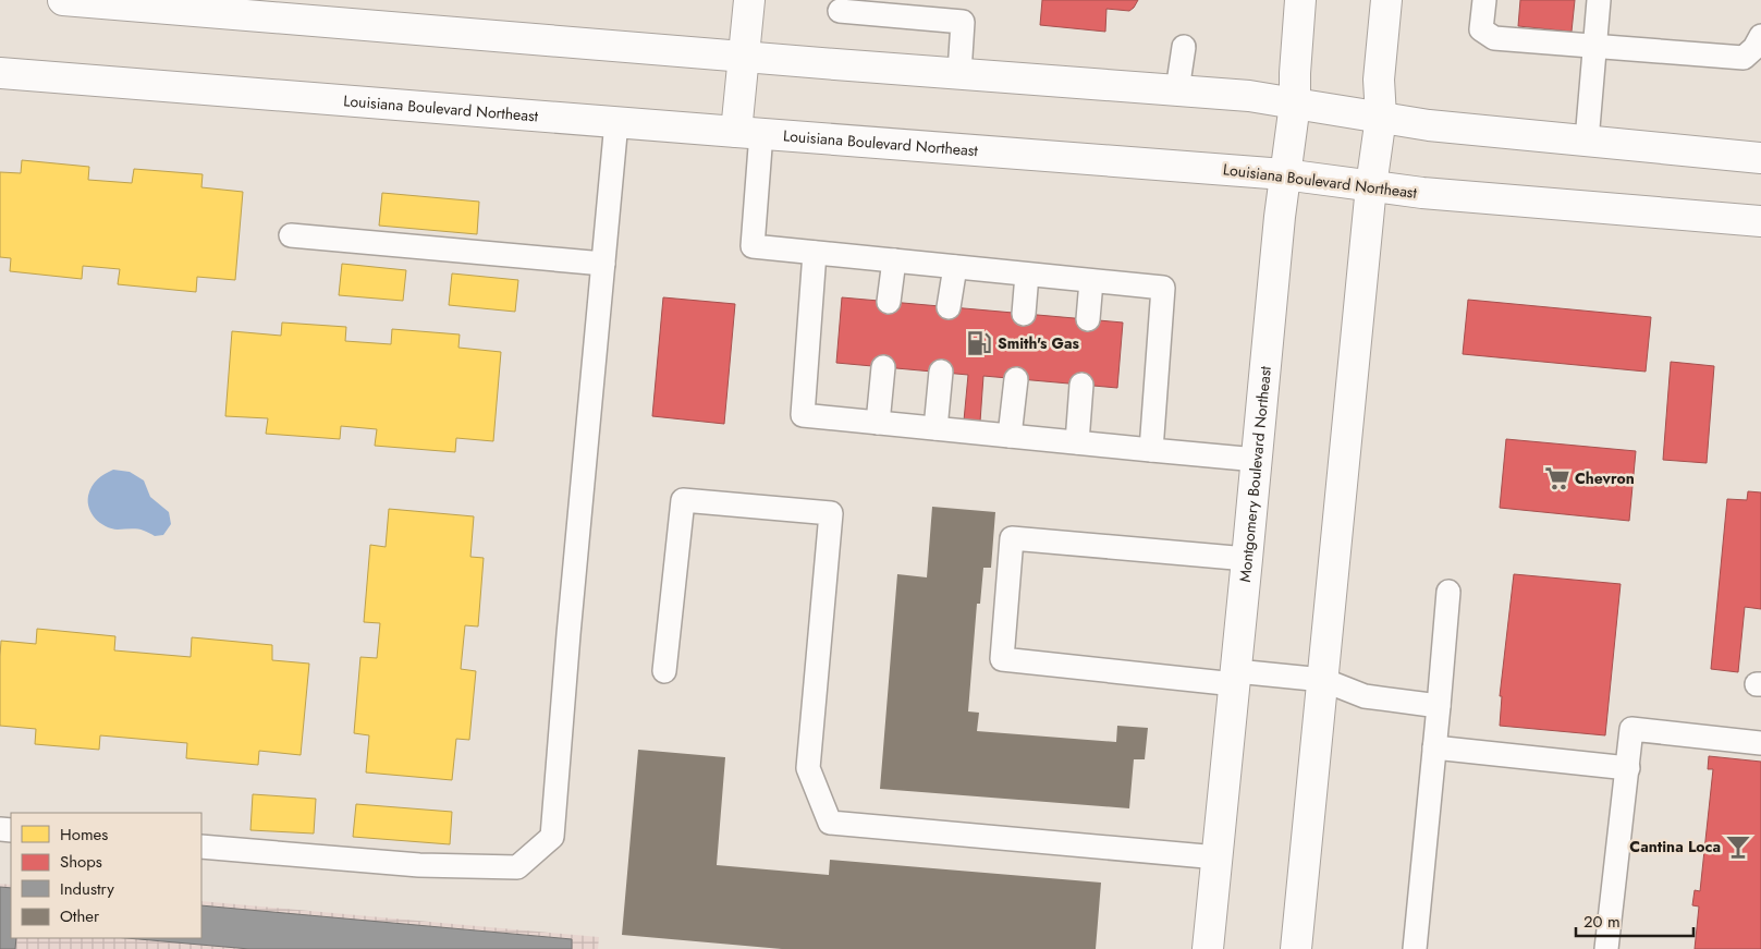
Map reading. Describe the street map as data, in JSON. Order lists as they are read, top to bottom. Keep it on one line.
{"streets":{"main road":["Louisiana Boulevard Northeast","Montgomery Boulevard Northeast"]},"crossings":[["Louisiana Boulevard Northeast","Montgomery Boulevard Northeast"]],"places":{"fuel station":["Smith's Gas"],"supermarket":["Chevron"],"bar":["Cantina Loca"]},"legend":["Homes","Shops","Industry","Other"],"scale_bar":"20 m"}
